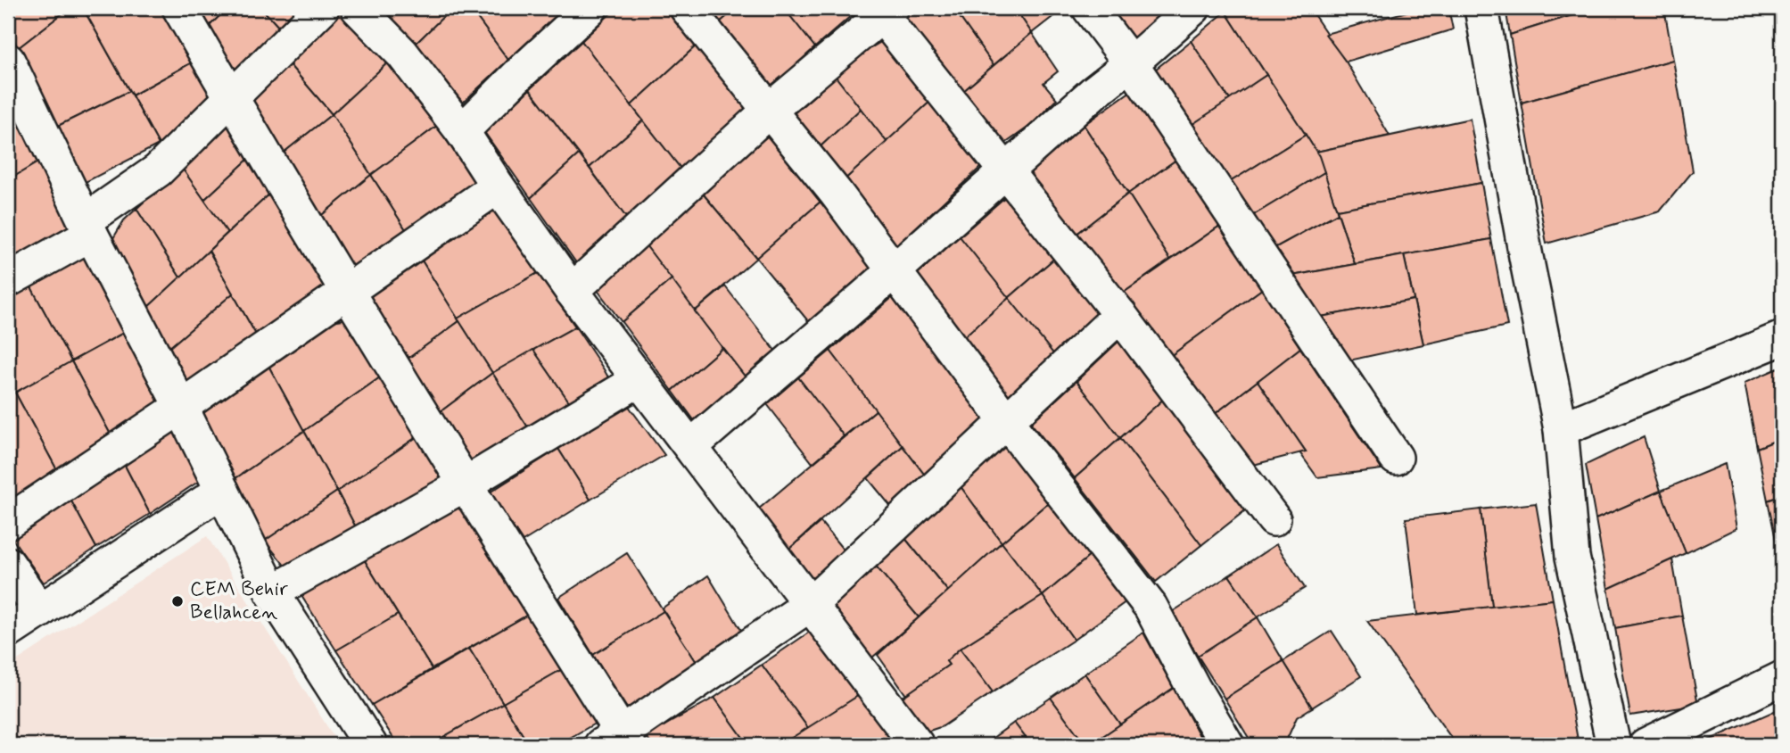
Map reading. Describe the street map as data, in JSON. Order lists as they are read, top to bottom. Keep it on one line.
{"places":["CEM Behir Bellahcen"]}
